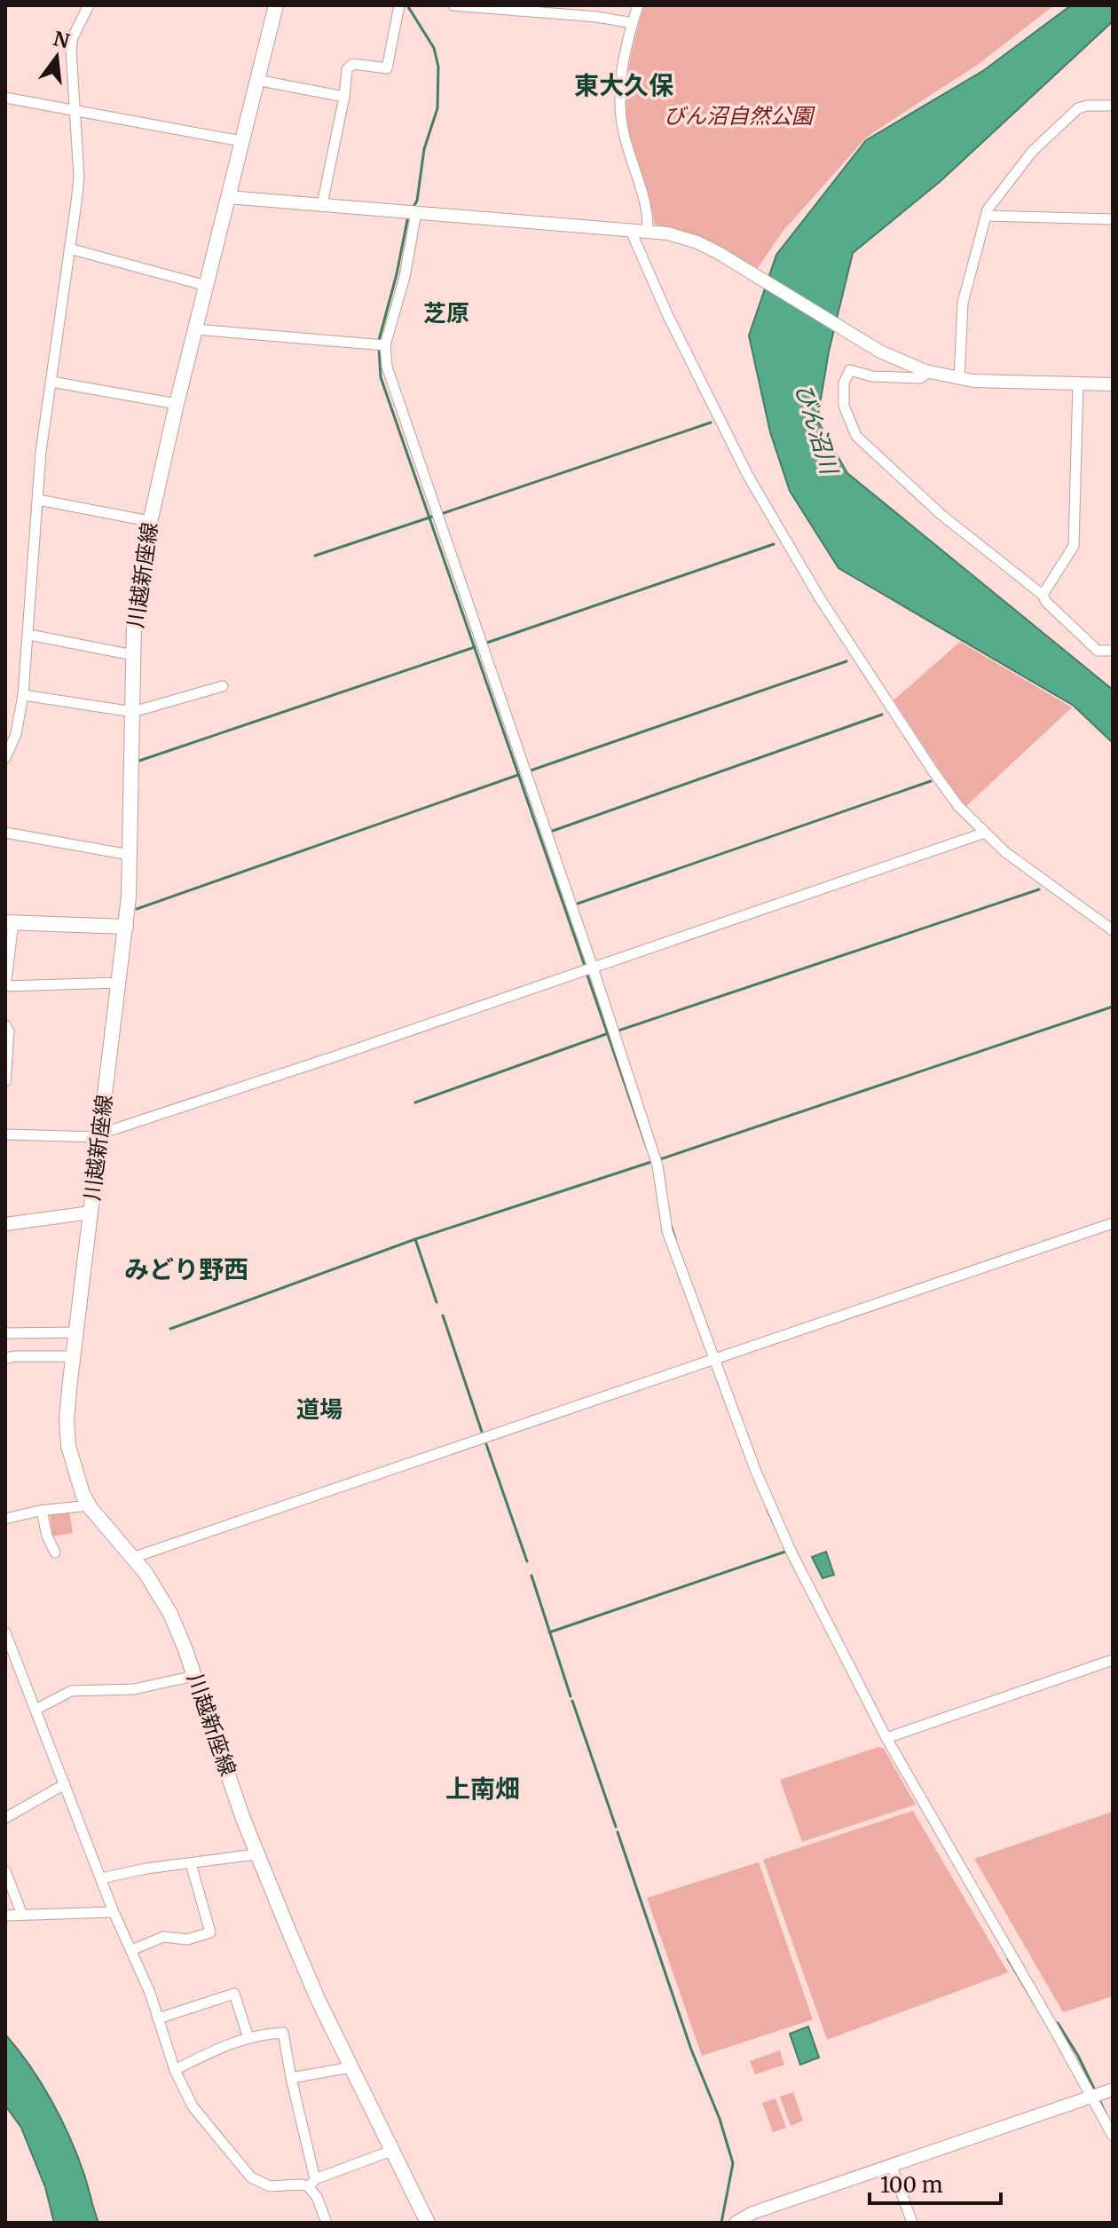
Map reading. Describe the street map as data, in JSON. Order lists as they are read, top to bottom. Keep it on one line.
{"streets":{"main road":["川越新座線"]},"districts":["東大久保","芝原","みどり野西","道場","上南畑"],"water":["びん沼川"],"parks":["びん沼自然公園"],"scale_bar":"100 m","north":"top"}
